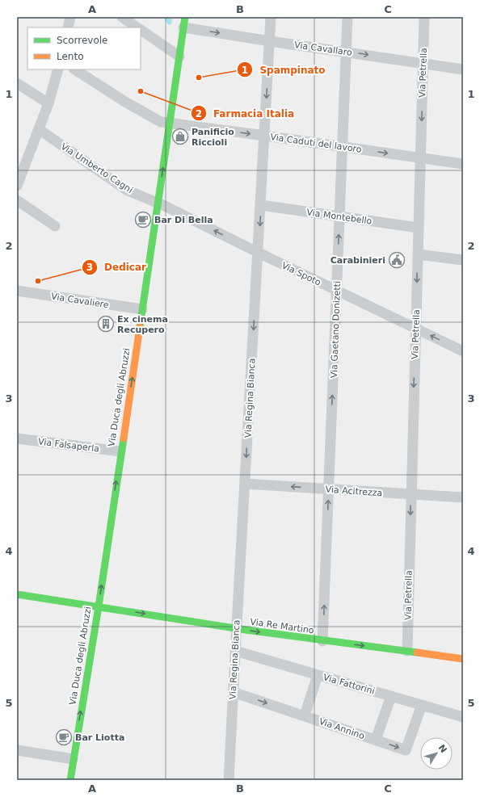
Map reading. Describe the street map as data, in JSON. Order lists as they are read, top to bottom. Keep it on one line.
{"streets":{"main road":["Via Duca degli Abruzzi","Via Re Martino"],"street":["Via Cavallaro","Via Petrella","Via Caduti del lavoro","Via Umberto Cagni","Via Montebello","Via Spoto","Via Cavaliere","Via Gaetano Donizetti","Via Regina Bianca","Via Falsaperla","Via Acitrezza","Via Fattorini","Via Annino"]},"crossings":[["Via Cavallaro","Via Petrella"],["Via Cavallaro","Via Gaetano Donizetti"],["Via Cavallaro","Via Duca degli Abruzzi"],["Via Cavallaro","Via Regina Bianca"],["Via Petrella","Via Caduti del lavoro"],["Via Petrella","Via Montebello"],["Via Petrella","Via Spoto"],["Via Petrella","Via Acitrezza"],["Via Petrella","Via Re Martino"],["Via Caduti del lavoro","Via Gaetano Donizetti"],["Via Caduti del lavoro","Via Duca degli Abruzzi"],["Via Caduti del lavoro","Via Regina Bianca"],["Via Umberto Cagni","Via Spoto"],["Via Umberto Cagni","Via Duca degli Abruzzi"],["Via Montebello","Via Gaetano Donizetti"],["Via Montebello","Via Regina Bianca"],["Via Spoto","Via Gaetano Donizetti"],["Via Spoto","Via Duca degli Abruzzi"],["Via Spoto","Via Regina Bianca"],["Via Cavaliere","Via Duca degli Abruzzi"],["Via Gaetano Donizetti","Via Acitrezza"],["Via Gaetano Donizetti","Via Re Martino"],["Via Duca degli Abruzzi","Via Falsaperla"],["Via Duca degli Abruzzi","Via Re Martino"],["Via Regina Bianca","Via Acitrezza"],["Via Regina Bianca","Via Re Martino"],["Via Regina Bianca","Via Fattorini"],["Via Regina Bianca","Via Annino"],["Via Fattorini","Via Annino"]],"one_way":["Via Cavallaro","Via Petrella","Via Caduti del lavoro","Via Spoto","Via Gaetano Donizetti","Via Duca degli Abruzzi","Via Regina Bianca","Via Acitrezza","Via Re Martino"],"places":{"other":["Spampinato","Farmacia Italia","Dedicar"],"shop":["Panificio Riccioli"],"cafe":["Bar Di Bella","Bar Liotta"],"public building":["Carabinieri"],"building":["Ex cinema Recupero"]},"legend":["Scorrevole","Lento"],"north":"top right","grid":{"columns":["A","B","C"],"rows":["1","2","3","4","5"]}}
